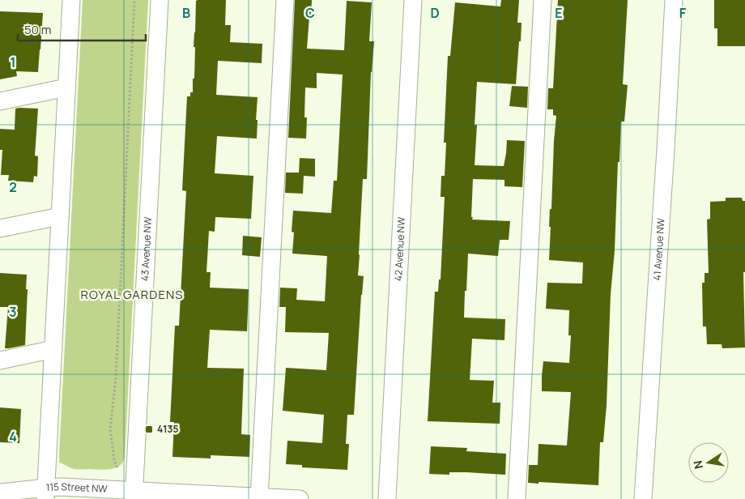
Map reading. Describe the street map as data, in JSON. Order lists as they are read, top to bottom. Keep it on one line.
{"streets":{"street":["43 Avenue NW","42 Avenue NW","41 Avenue NW","115 Street NW"]},"crossings":[["43 Avenue NW","115 Street NW"]],"districts":["ROYAL GARDENS"],"places":{"transit":["4135"]},"scale_bar":"50 m","north":"left","grid":{"columns":["B","C","D","E","F"],"rows":["1","2","3","4"]}}
